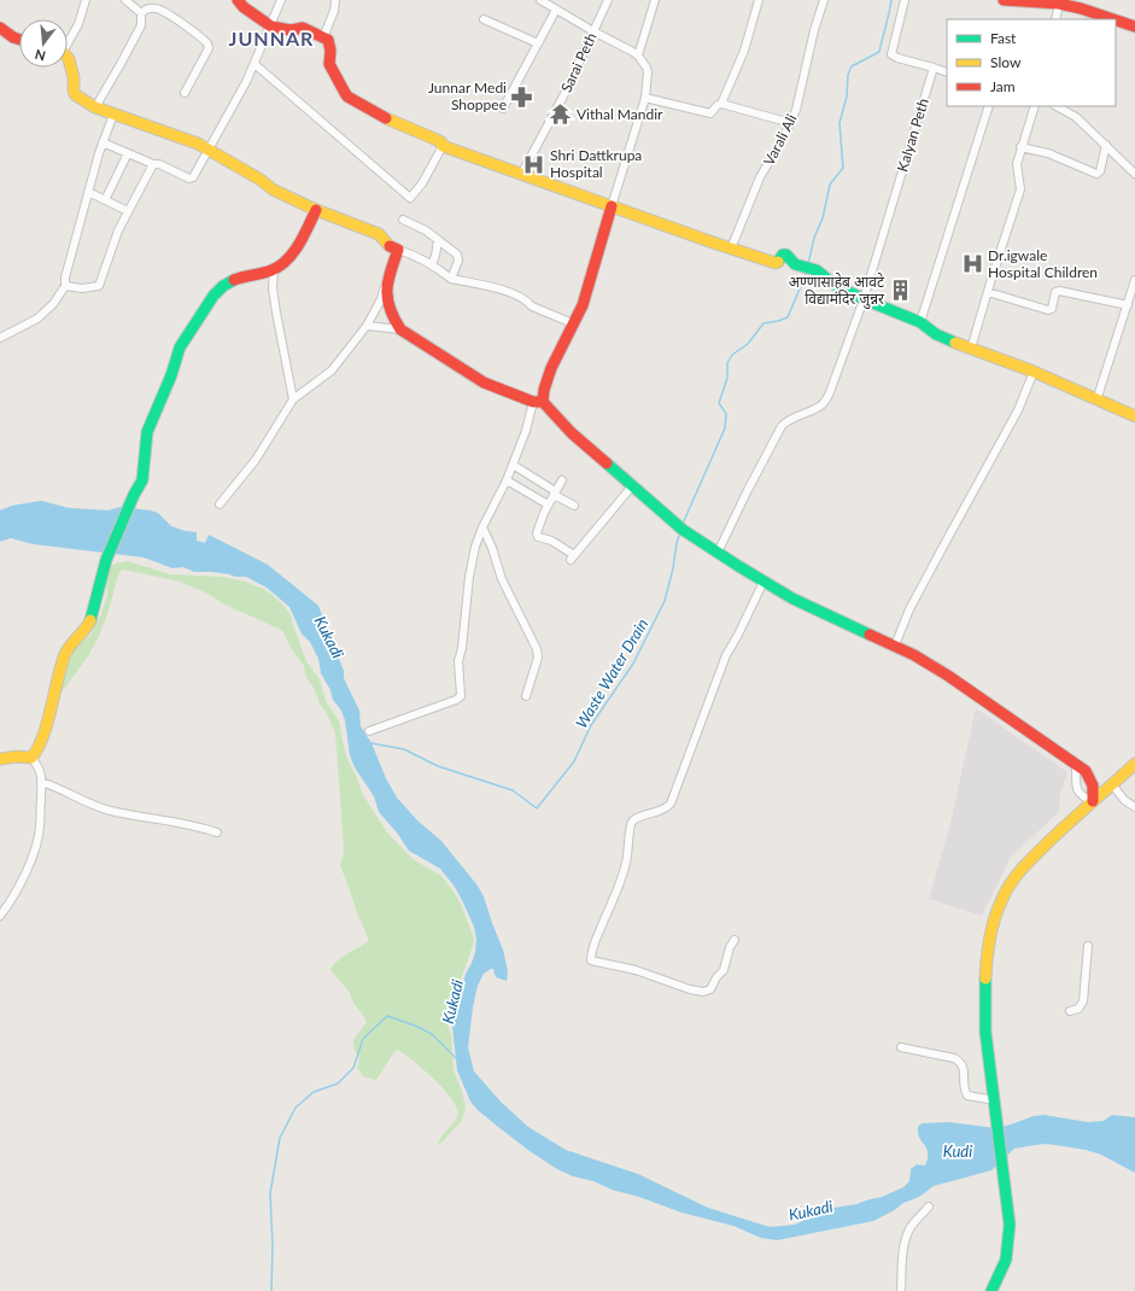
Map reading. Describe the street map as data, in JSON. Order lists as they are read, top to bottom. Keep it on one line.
{"streets":{"street":["Sarai Peth","Kalyan Peth","Varali Ali"]},"districts":["JUNNAR"],"water":["Kukadi","Waste Water Drain","Kudi"],"places":{"pharmacy":["Junnar Medi Shoppee"],"temple":["Vithal Mandir"],"hospital":["Shri Dattkrupa Hospital","Dr.igwale Hospital Children"],"building":["अण्णासाहेब आवटे विद्यामंदिर जुन्नर"]},"legend":["Fast","Slow","Jam"],"north":"bottom"}
